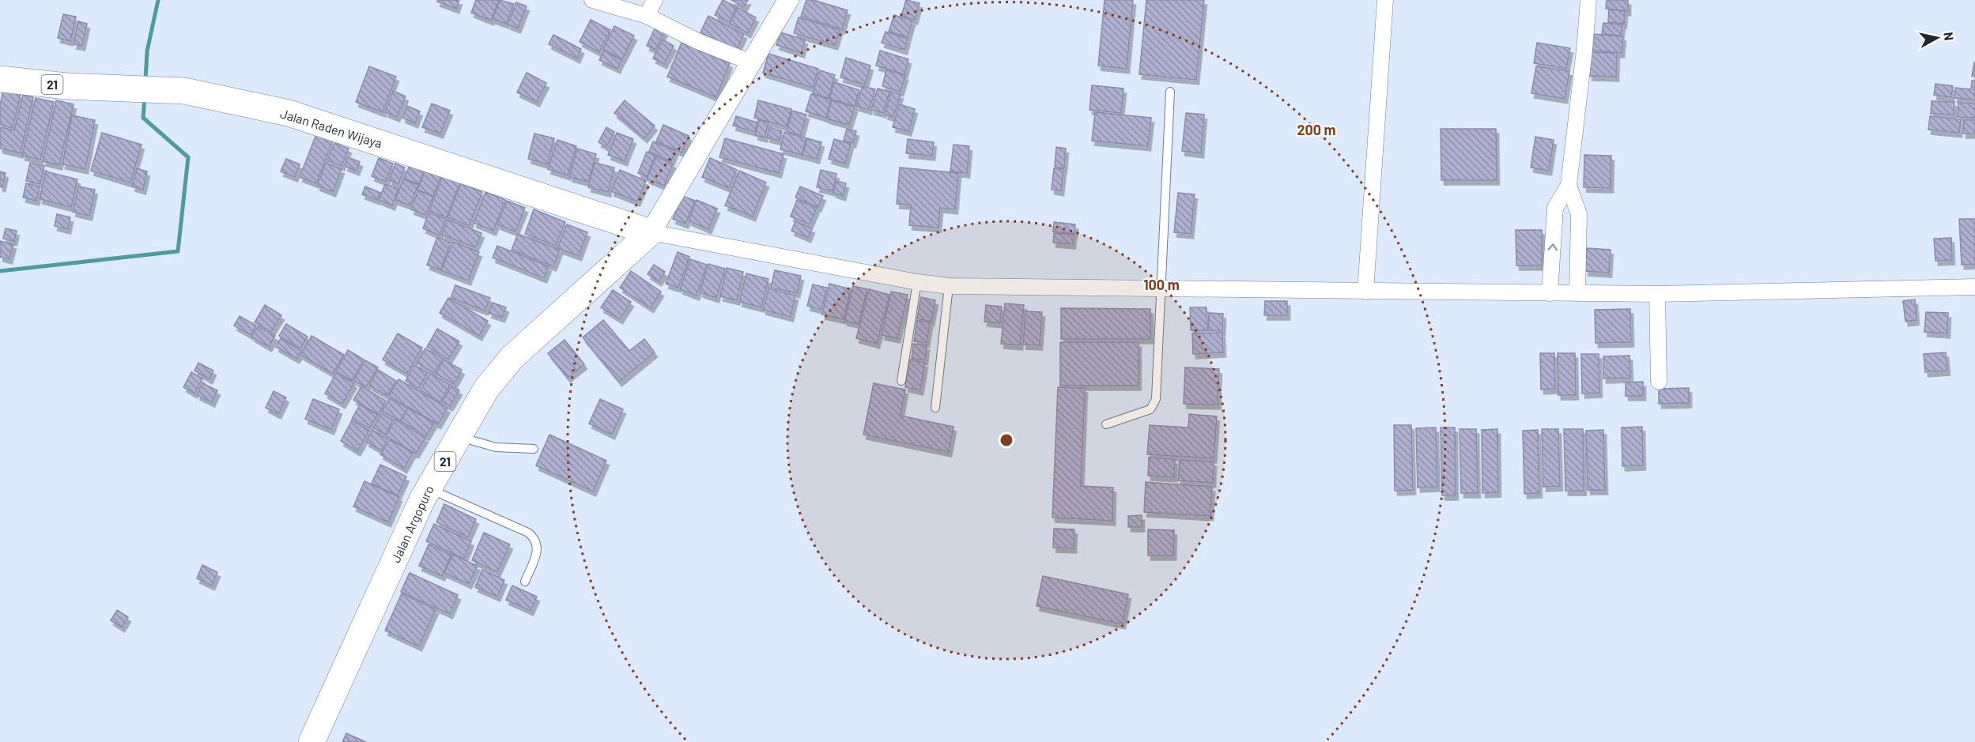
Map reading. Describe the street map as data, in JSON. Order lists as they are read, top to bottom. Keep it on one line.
{"streets":{"highway":["21","Jalan Raden Wijaya","Jalan Argopuro"]},"crossings":[["Jalan Raden Wijaya","Jalan Argopuro"]],"north":"right","rings":["200 m","100 m"]}
